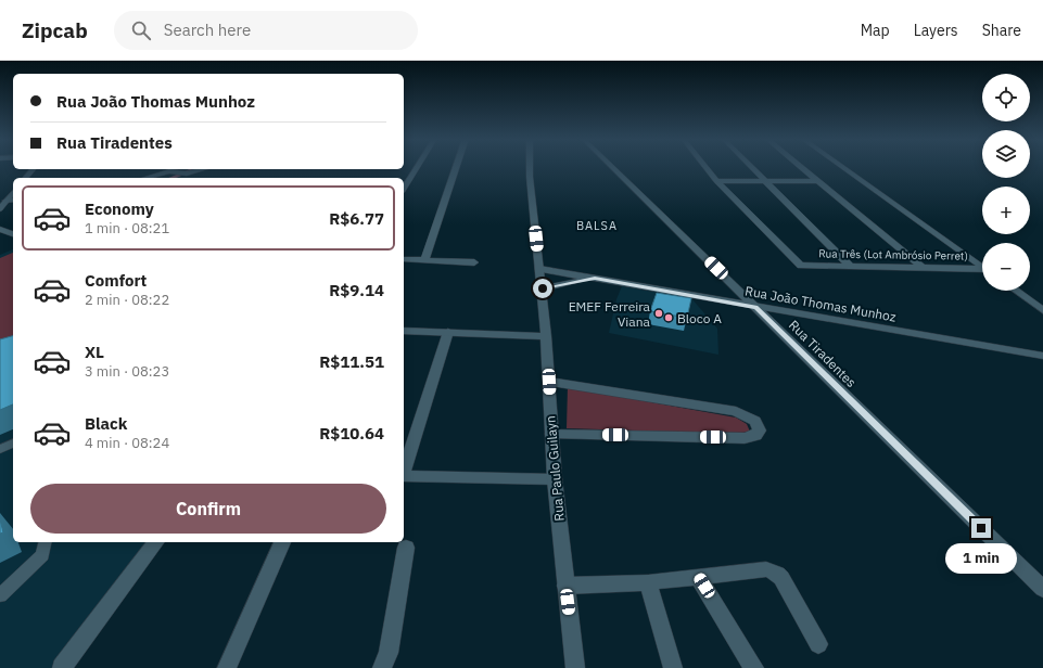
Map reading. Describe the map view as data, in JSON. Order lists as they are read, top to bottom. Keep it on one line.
{"streets":{"street":["Rua Três (Lot Ambrósio Perret)","Rua João Thomas Munhoz","Rua Tiradentes","Rua Paulo Guilayn"]},"crossings":[["Rua João Thomas Munhoz","Rua Tiradentes"],["Rua João Thomas Munhoz","Rua Paulo Guilayn"]],"districts":["BALSA"],"places":["EMEF Ferreira Viana","Bloco A"],"page":{"header":"Zipcab","search":"Search here","nav":["Map","Layers","Share"],"map_buttons":["+","−"],"banner":["Rua João Thomas Munhoz","Rua Tiradentes"],"list":[{"name":"Economy","note":"1 min · 08:21","value":"R$6.77"},{"name":"Comfort","note":"2 min · 08:22","value":"R$9.14"},{"name":"XL","note":"3 min · 08:23","value":"R$11.51"},{"name":"Black","note":"4 min · 08:24","value":"R$10.64"}],"buttons":"Confirm","bubble":"1 min"}}
